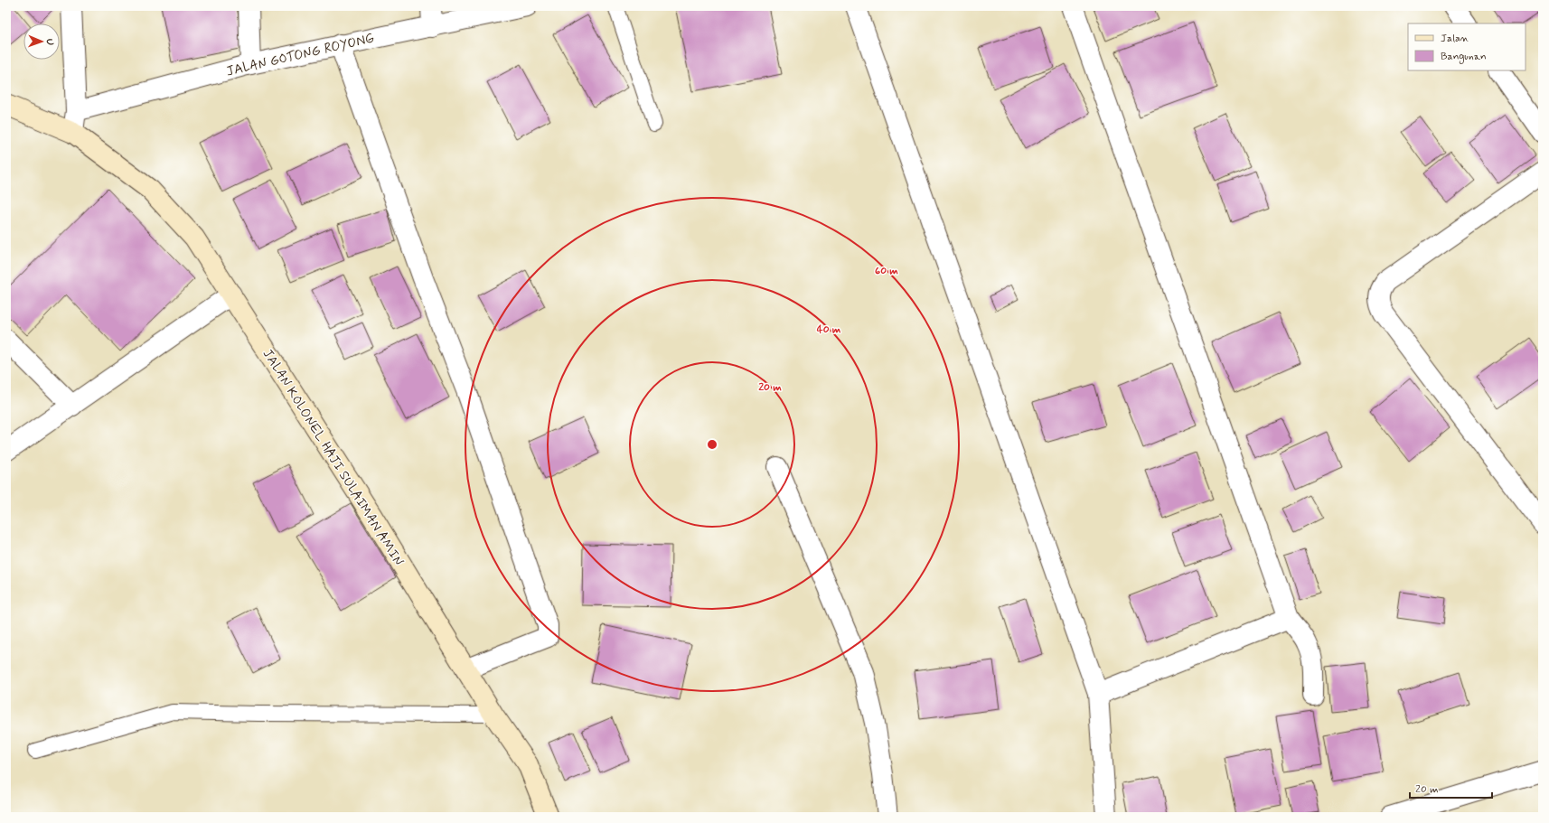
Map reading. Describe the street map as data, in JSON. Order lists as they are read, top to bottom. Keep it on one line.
{"streets":{"street":["JALAN GOTONG ROYONG","JALAN KOLONEL HAJI SULAIMAN AMIN"]},"legend":["Jalan","Bangunan"],"scale_bar":"20 m","north":"right","rings":["60 m","40 m","20 m"]}
